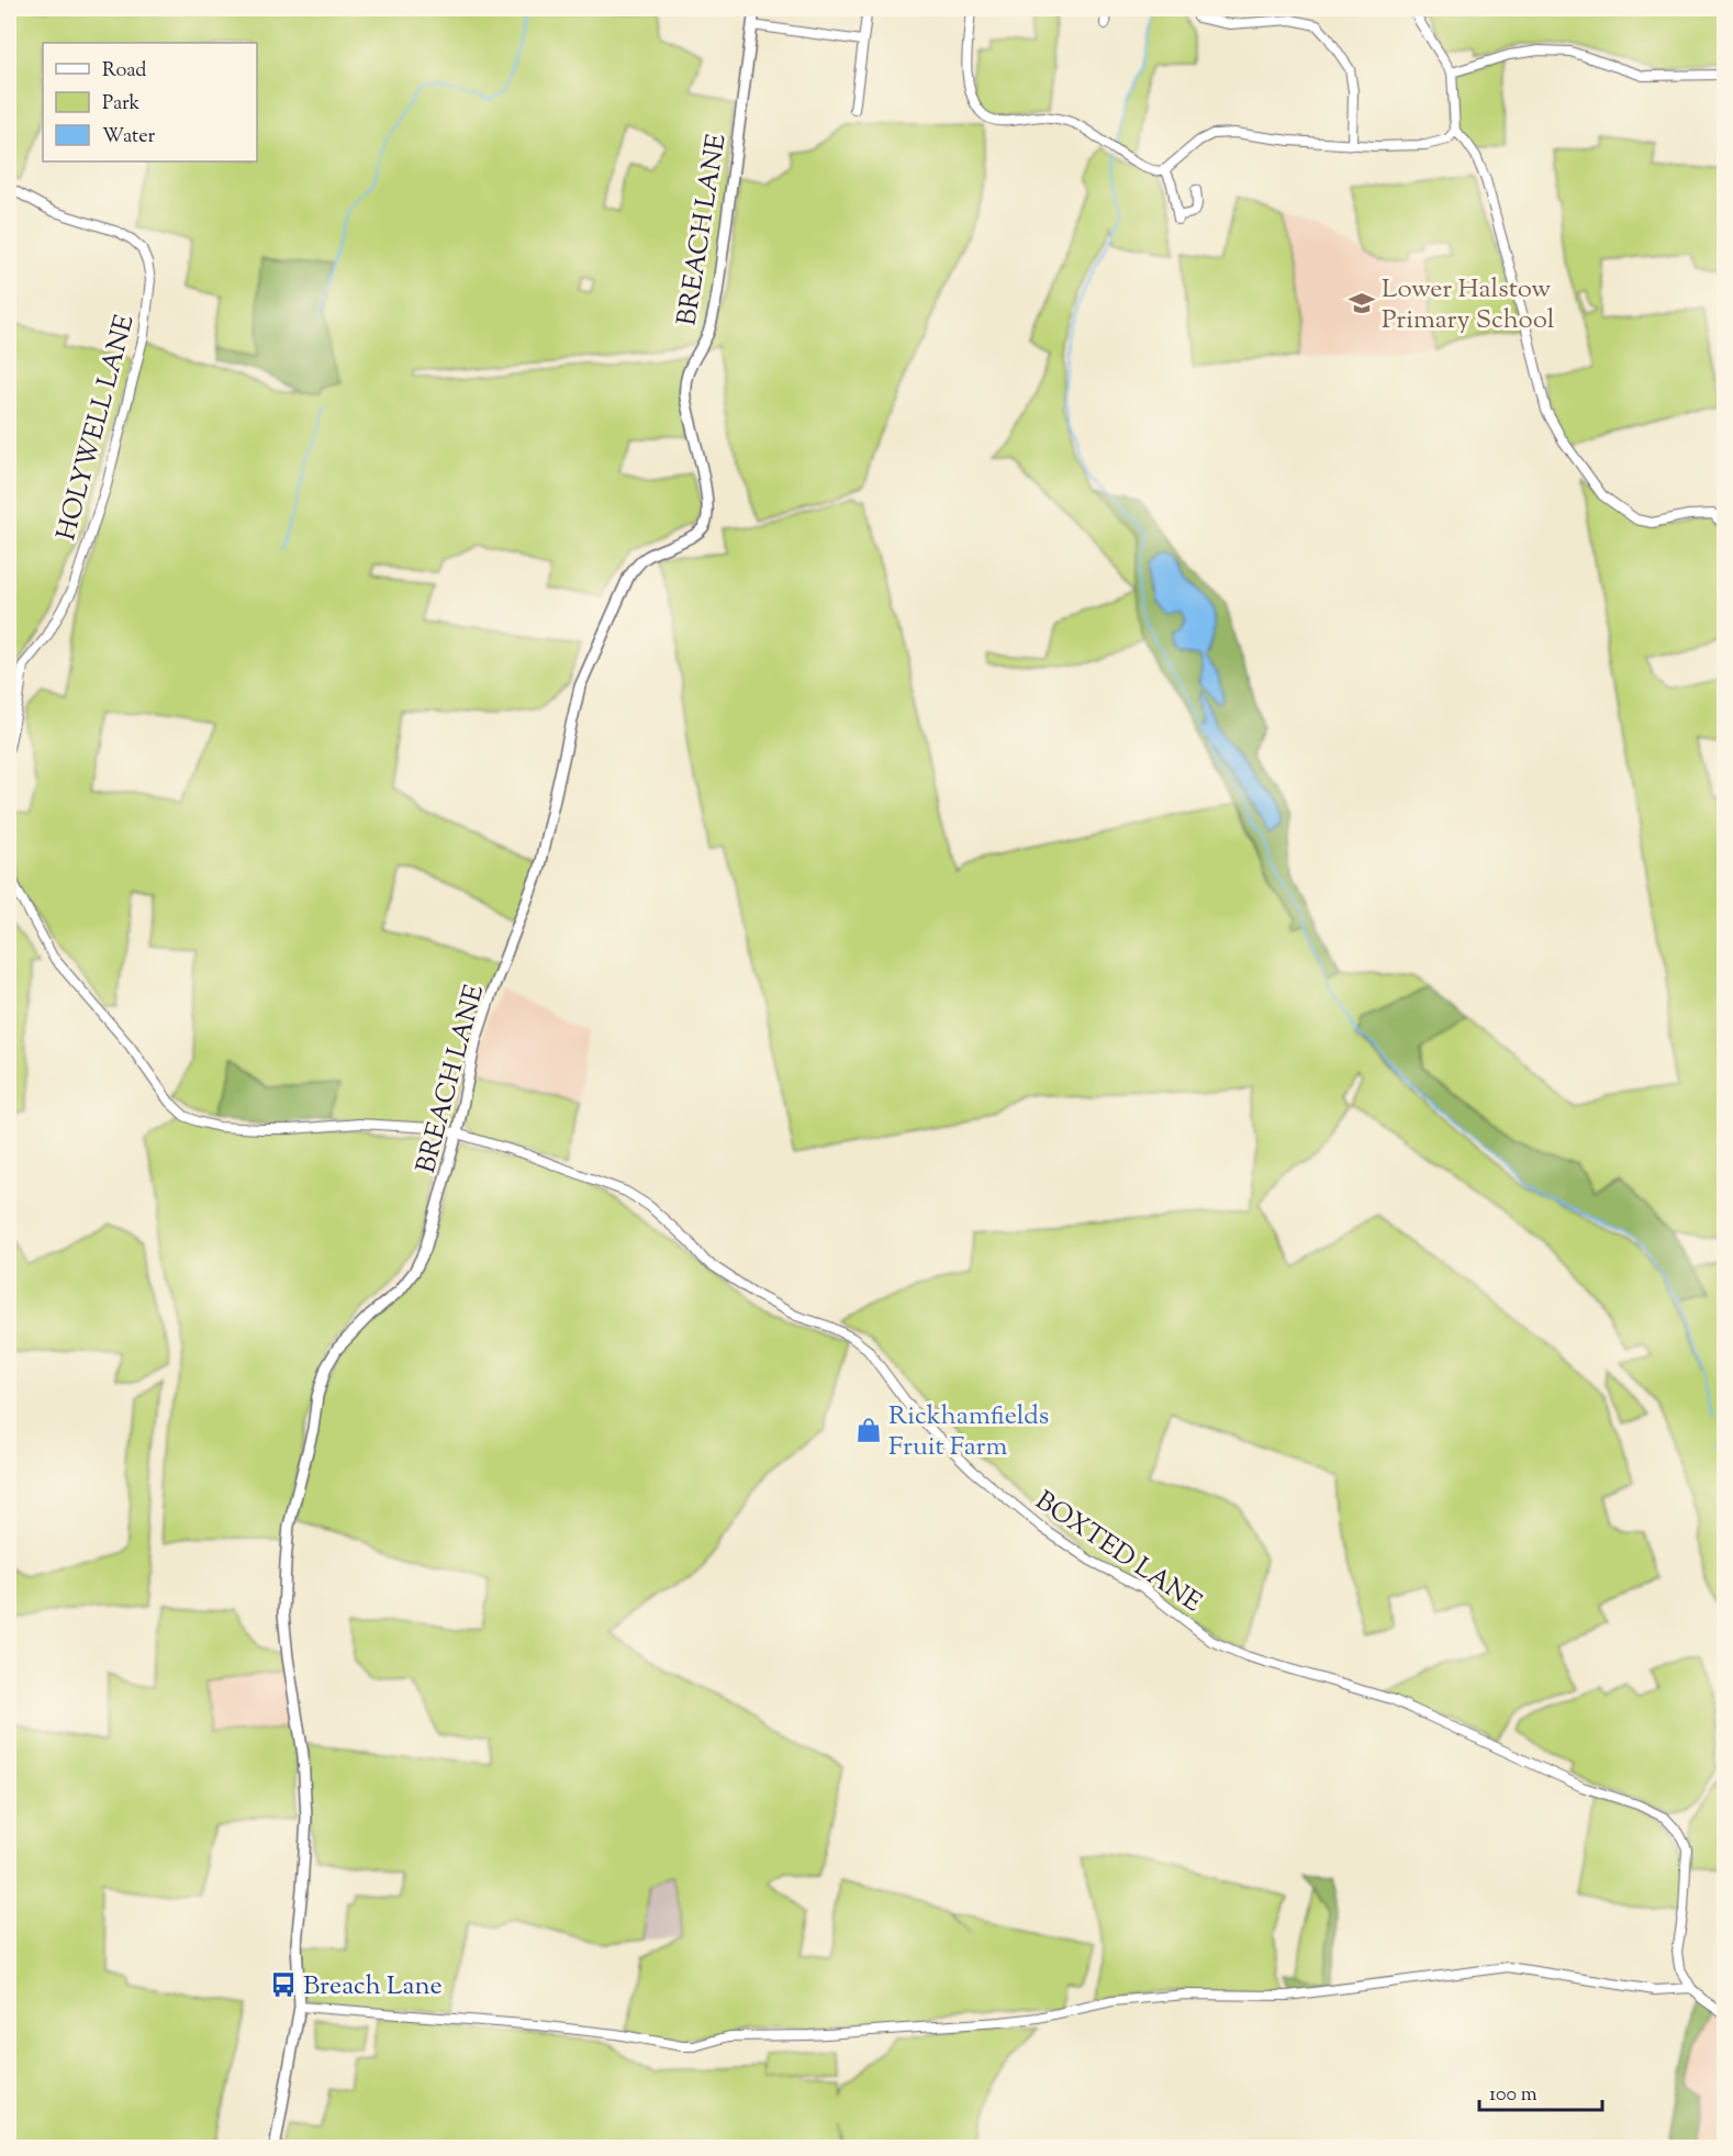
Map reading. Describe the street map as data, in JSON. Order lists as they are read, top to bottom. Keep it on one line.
{"streets":{"street":["BREACH LANE","HOLYWELL LANE","BOXTED LANE"]},"crossings":[["BREACH LANE","BOXTED LANE"]],"places":{"school or university":["Lower Halstow Primary School"],"shop":["Rickhamfields Fruit Farm"],"bus stop":["Breach Lane"]},"legend":["Road","Park","Water"],"scale_bar":"100 m"}
